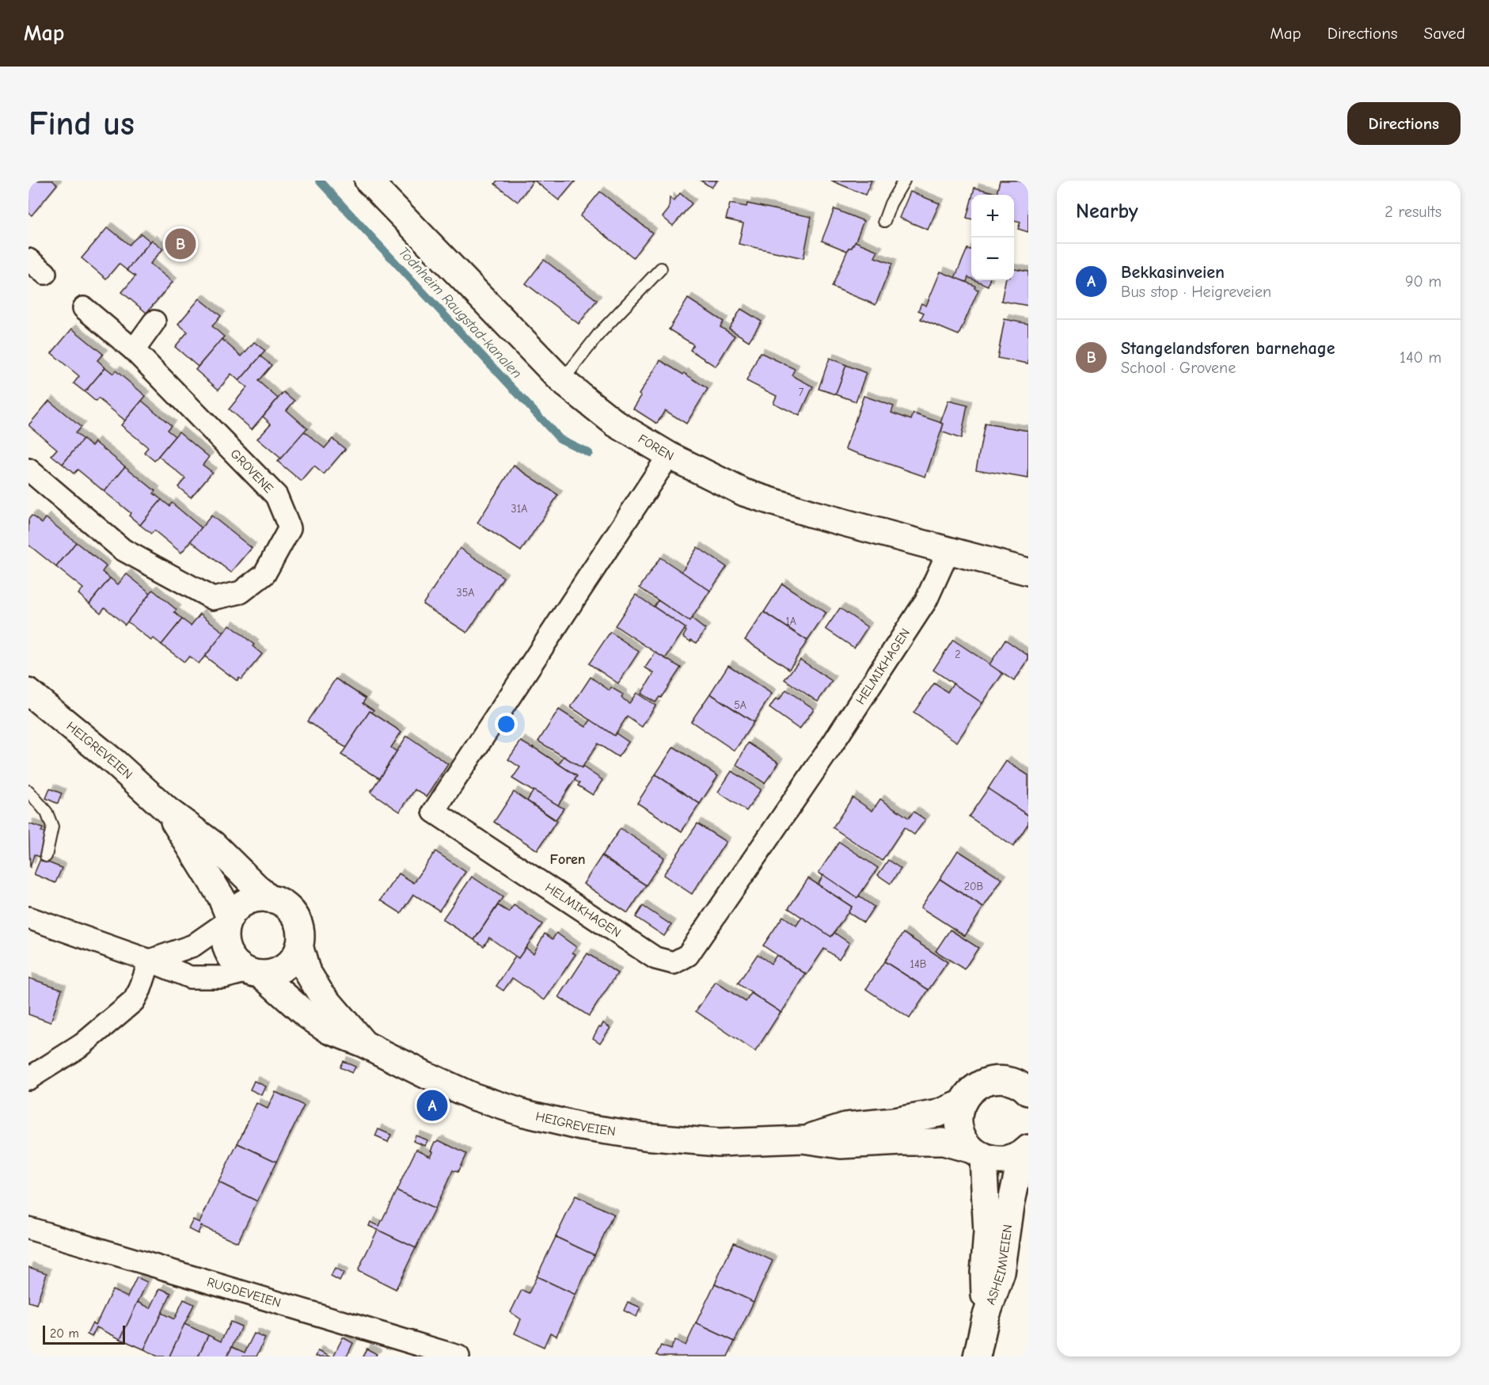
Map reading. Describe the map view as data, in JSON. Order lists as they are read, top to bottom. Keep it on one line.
{"streets":{"main road":["FOREN","HEIGREVEIEN","ASHEIMVEIEN"],"street":["GROVENE","HELMIKHAGEN","RUGDEVEIEN"]},"crossings":[["FOREN","HELMIKHAGEN"],["HEIGREVEIEN","ASHEIMVEIEN"]],"districts":["Foren"],"water":["Todnheim Raugstad-kanalen"],"house_numbers":["7","31A","35A","1A","2","5A","20B","14B"],"scale_bar":"20 m","page":{"header":"Map","nav":["Map","Directions","Saved"],"buttons":"Directions","title":"Find us","heading":["Nearby","2 results"],"map_buttons":["+","−"],"pins":["B","A"],"list":[{"mark":"A","name":"Bekkasinveien","note":"Bus stop · Heigreveien","value":"90 m"},{"mark":"B","name":"Stangelandsforen barnehage","note":"School · Grovene","value":"140 m"}],"scale":"20 m"}}
